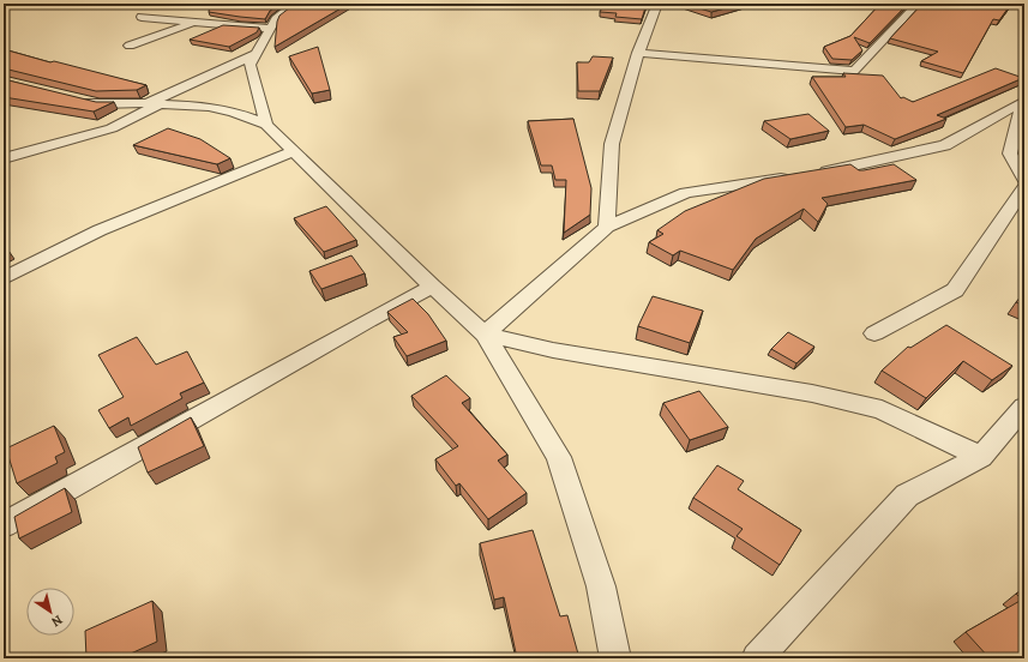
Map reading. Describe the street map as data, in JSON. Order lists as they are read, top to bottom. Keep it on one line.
{"north":"bottom right"}
